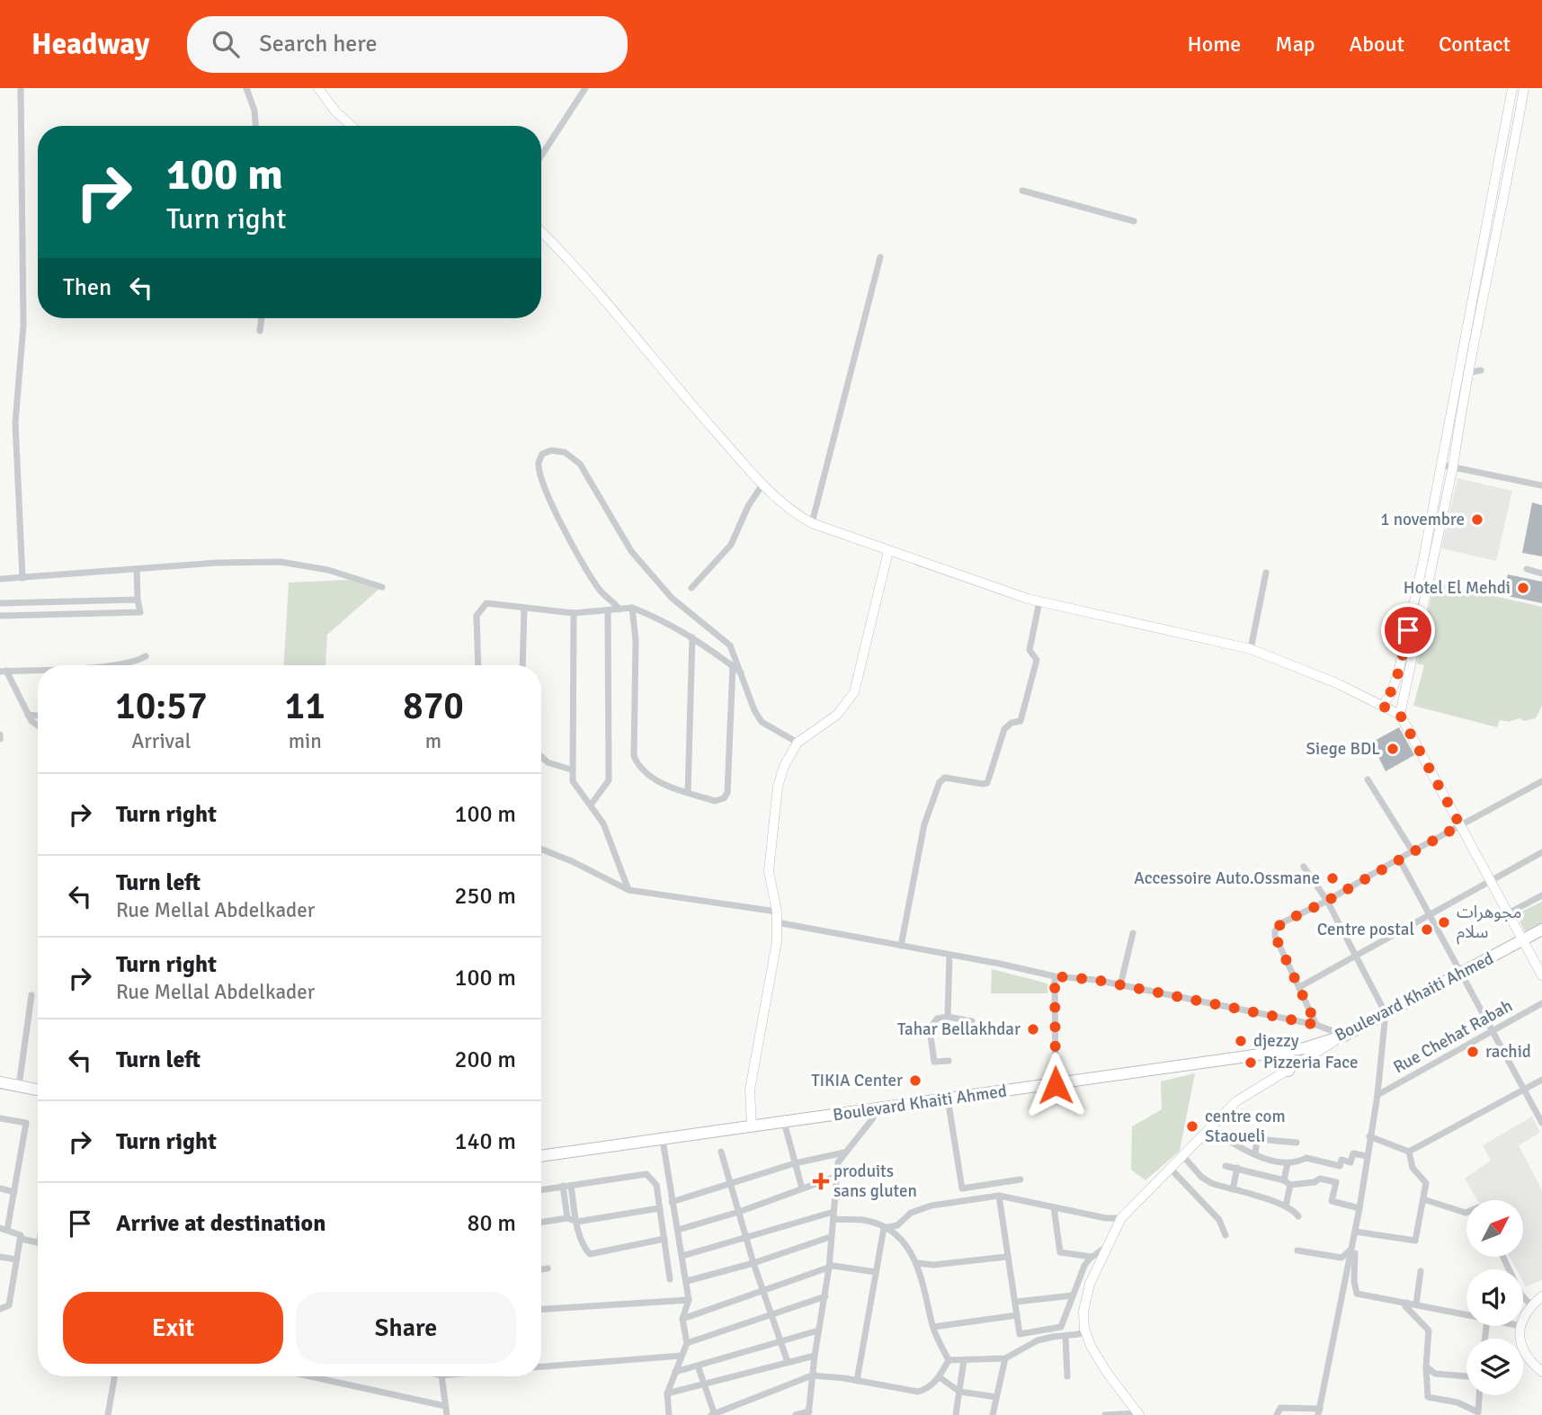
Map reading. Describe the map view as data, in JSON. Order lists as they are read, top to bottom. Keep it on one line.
{"streets":{"highway":["Boulevard Khaiti Ahmed"],"street":["Rue Chehat Rabah"]},"places":{"other":["1 novembre","Hotel El Mehdi","Siege BDL","Accessoire Auto.Ossmane","مجوهرات سلام","Centre postal","Tahar Bellakhdar","djezzy","rachid","Pizzeria Face","TIKIA Center","centre com Staoueli"],"health":["produits sans gluten"]},"north":"top right","page":{"header":"Headway","search":"Search here","nav":["Home","Map","About","Contact"],"turn":["100 m","Turn right"],"then":"Then","eta":["10:57","Arrival","11","min","870","m"],"list":[{"name":"Turn right","value":"100 m"},{"name":"Turn left","note":"Rue Mellal Abdelkader","value":"250 m"},{"name":"Turn right","note":"Rue Mellal Abdelkader","value":"100 m"},{"name":"Turn left","value":"200 m"},{"name":"Turn right","value":"140 m"},{"name":"Arrive at destination","value":"80 m"}],"buttons":["Exit","Share"]}}
